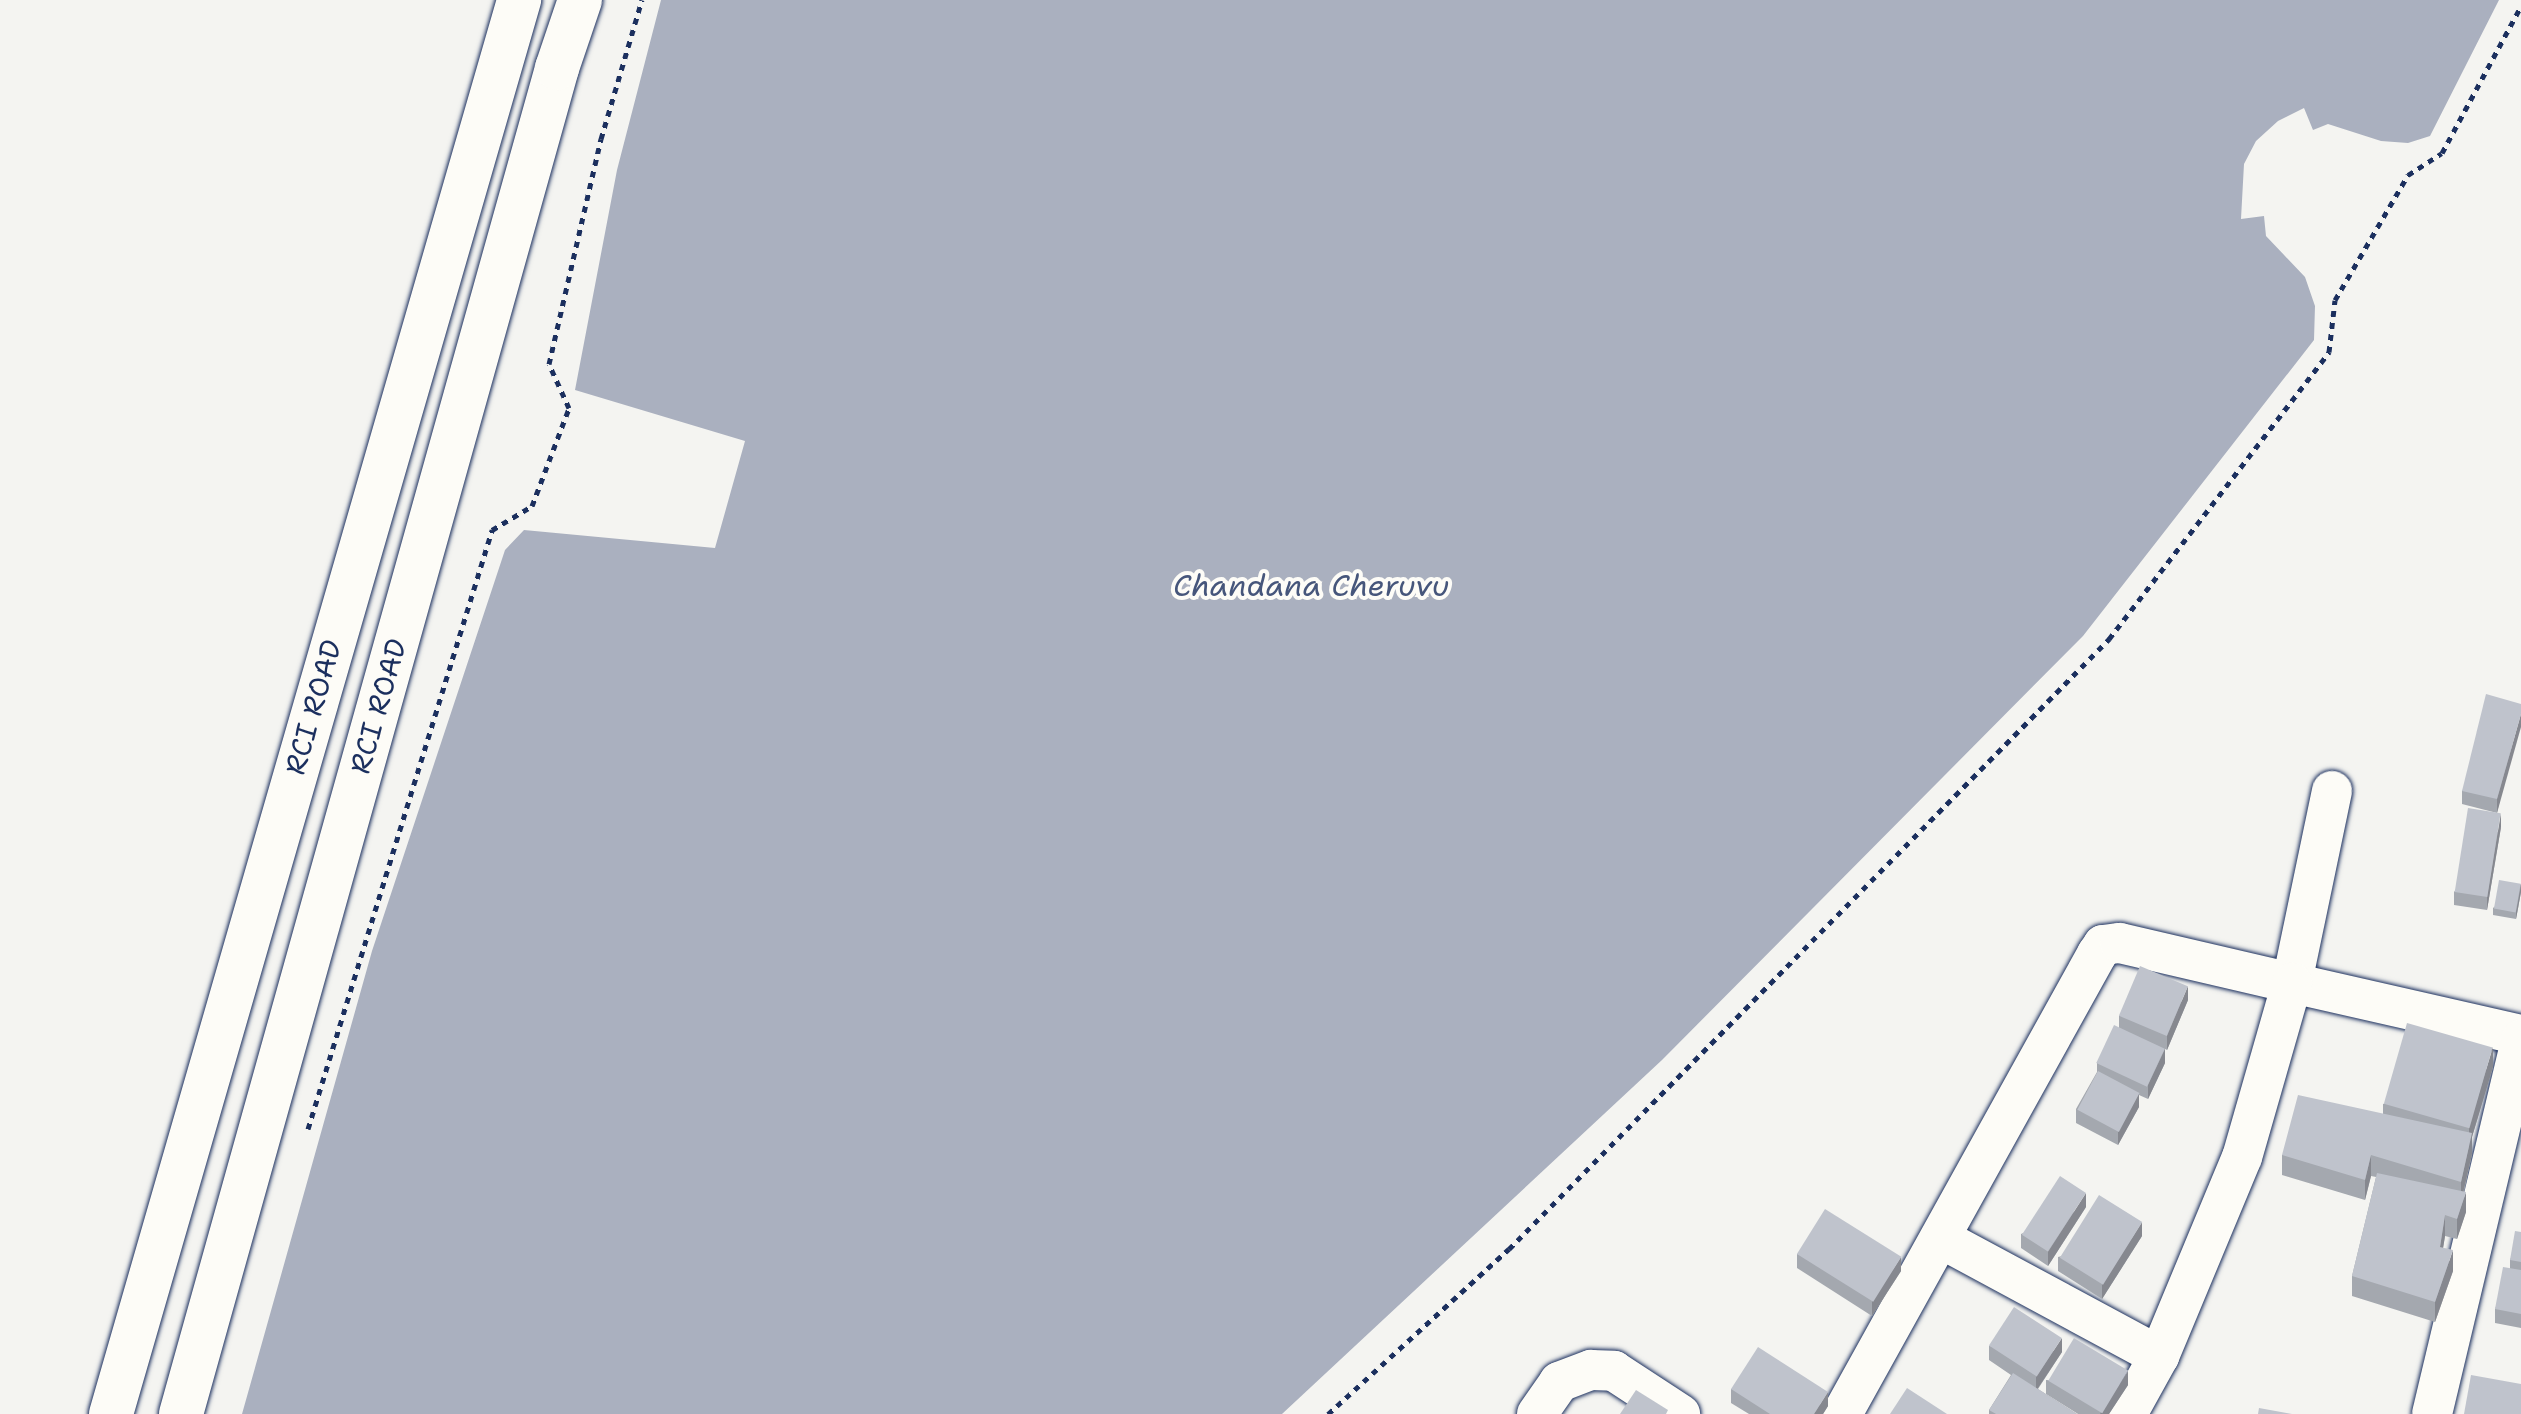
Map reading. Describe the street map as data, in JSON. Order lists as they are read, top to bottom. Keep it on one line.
{"streets":{"main road":["RCI ROAD"]},"water":["Chandana Cheruvu"]}
